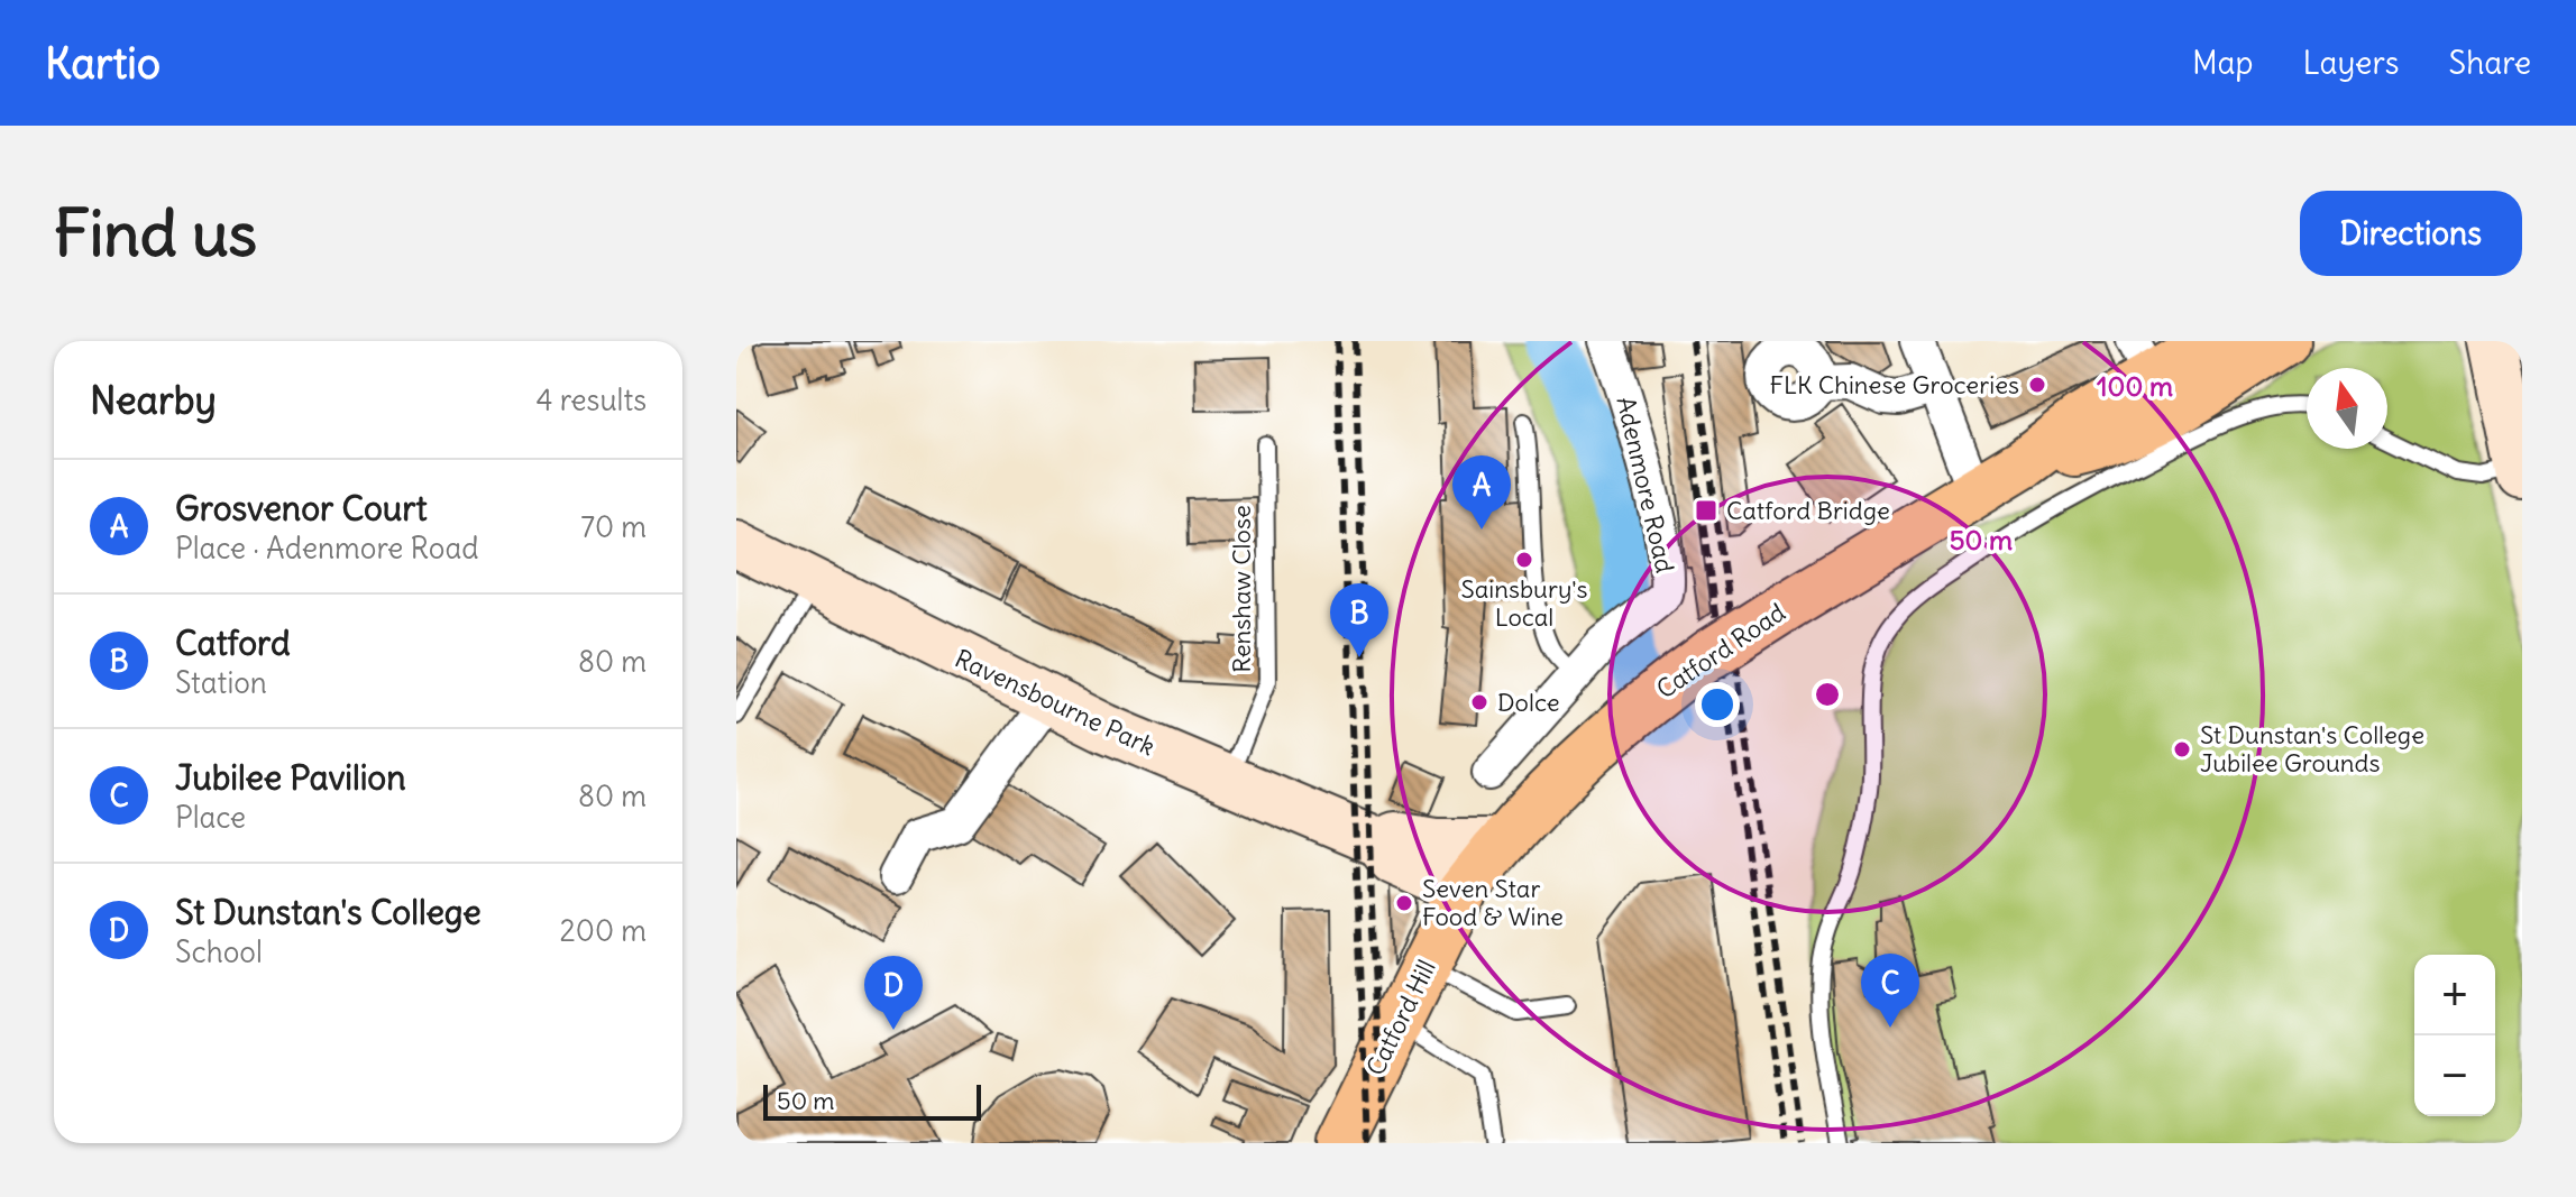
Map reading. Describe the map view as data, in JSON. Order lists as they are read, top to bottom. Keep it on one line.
{"streets":{"highway":["Catford Road","Catford Hill"],"street":["Adenmore Road","Ravensbourne Park"],"lane":["Renshaw Close"]},"crossings":[["Renshaw Close","Ravensbourne Park"],["Catford Road","Ravensbourne Park"],["Catford Road","Catford Hill"],["Ravensbourne Park","Catford Hill"]],"places":{"other":["FLK Chinese Groceries","Sainsbury's Local","Dolce","St Dunstan's College Jubilee Grounds","Seven Star Food & Wine"],"transit":["Catford Bridge"]},"scale_bar":"50 m","north":"top","page":{"header":"Kartio","nav":["Map","Layers","Share"],"buttons":"Directions","title":"Find us","heading":["Nearby","4 results"],"pins":["A","B","C","D"],"list":[{"mark":"A","name":"Grosvenor Court","note":"Place · Adenmore Road","value":"70 m"},{"mark":"B","name":"Catford","note":"Station","value":"80 m"},{"mark":"C","name":"Jubilee Pavilion","note":"Place","value":"80 m"},{"mark":"D","name":"St Dunstan's College","note":"School","value":"200 m"}],"map_buttons":["+","−"],"scale":"50 m"},"rings":["100 m","50 m"]}
